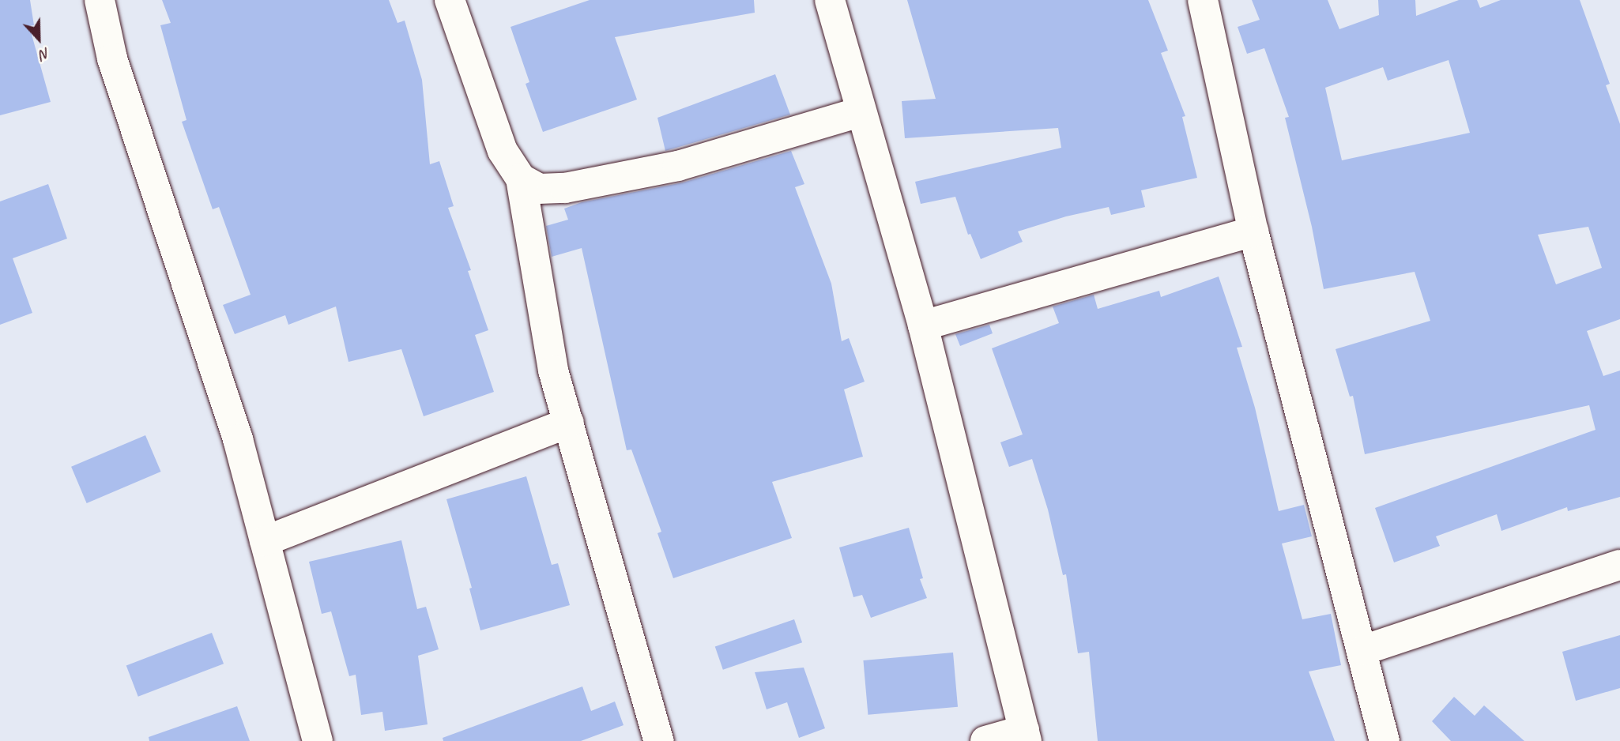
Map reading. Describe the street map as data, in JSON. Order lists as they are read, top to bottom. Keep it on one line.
{"north":"bottom"}
